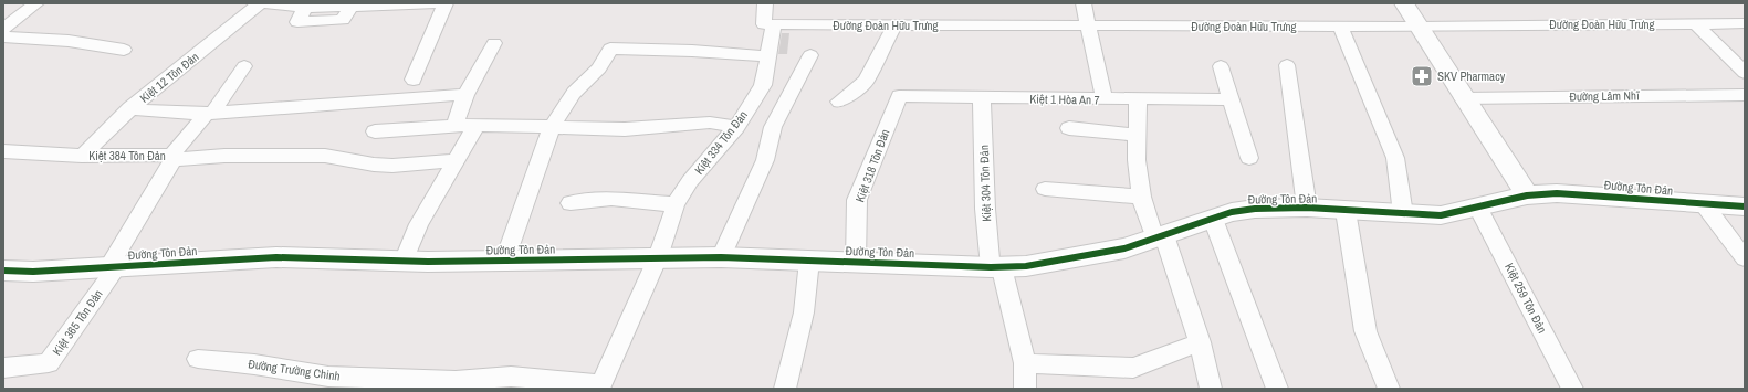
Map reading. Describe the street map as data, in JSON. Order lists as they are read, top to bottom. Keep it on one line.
{"streets":{"street":["Đường Đoàn Hữu Trưng","Kiệt 12 Tôn Đản","Đường Lâm Nhĩ","Kiệt 1 Hòa An 7","Kiệt 334 Tôn Đản","Kiệt 384 Tôn Đản","Kiệt 318 Tôn Đản","Kiệt 304 Tôn Đản","Đường Tôn Đản","Kiệt 259 Tôn Đản","Kiệt 365 Tôn Đản","Đường Trường Chinh"]},"crossings":[["Đường Đoàn Hữu Trưng","Kiệt 334 Tôn Đản"],["Kiệt 12 Tôn Đản","Kiệt 384 Tôn Đản"],["Kiệt 1 Hòa An 7","Kiệt 318 Tôn Đản"],["Kiệt 1 Hòa An 7","Kiệt 304 Tôn Đản"],["Kiệt 334 Tôn Đản","Đường Tôn Đản"],["Kiệt 334 Tôn Đản","Đường Trường Chinh"],["Kiệt 384 Tôn Đản","Đường Tôn Đản"],["Kiệt 384 Tôn Đản","Kiệt 365 Tôn Đản"],["Kiệt 318 Tôn Đản","Đường Tôn Đản"],["Kiệt 304 Tôn Đản","Đường Tôn Đản"],["Đường Tôn Đản","Kiệt 259 Tôn Đản"],["Đường Tôn Đản","Kiệt 365 Tôn Đản"]],"places":{"pharmacy":["SKV Pharmacy"]}}
